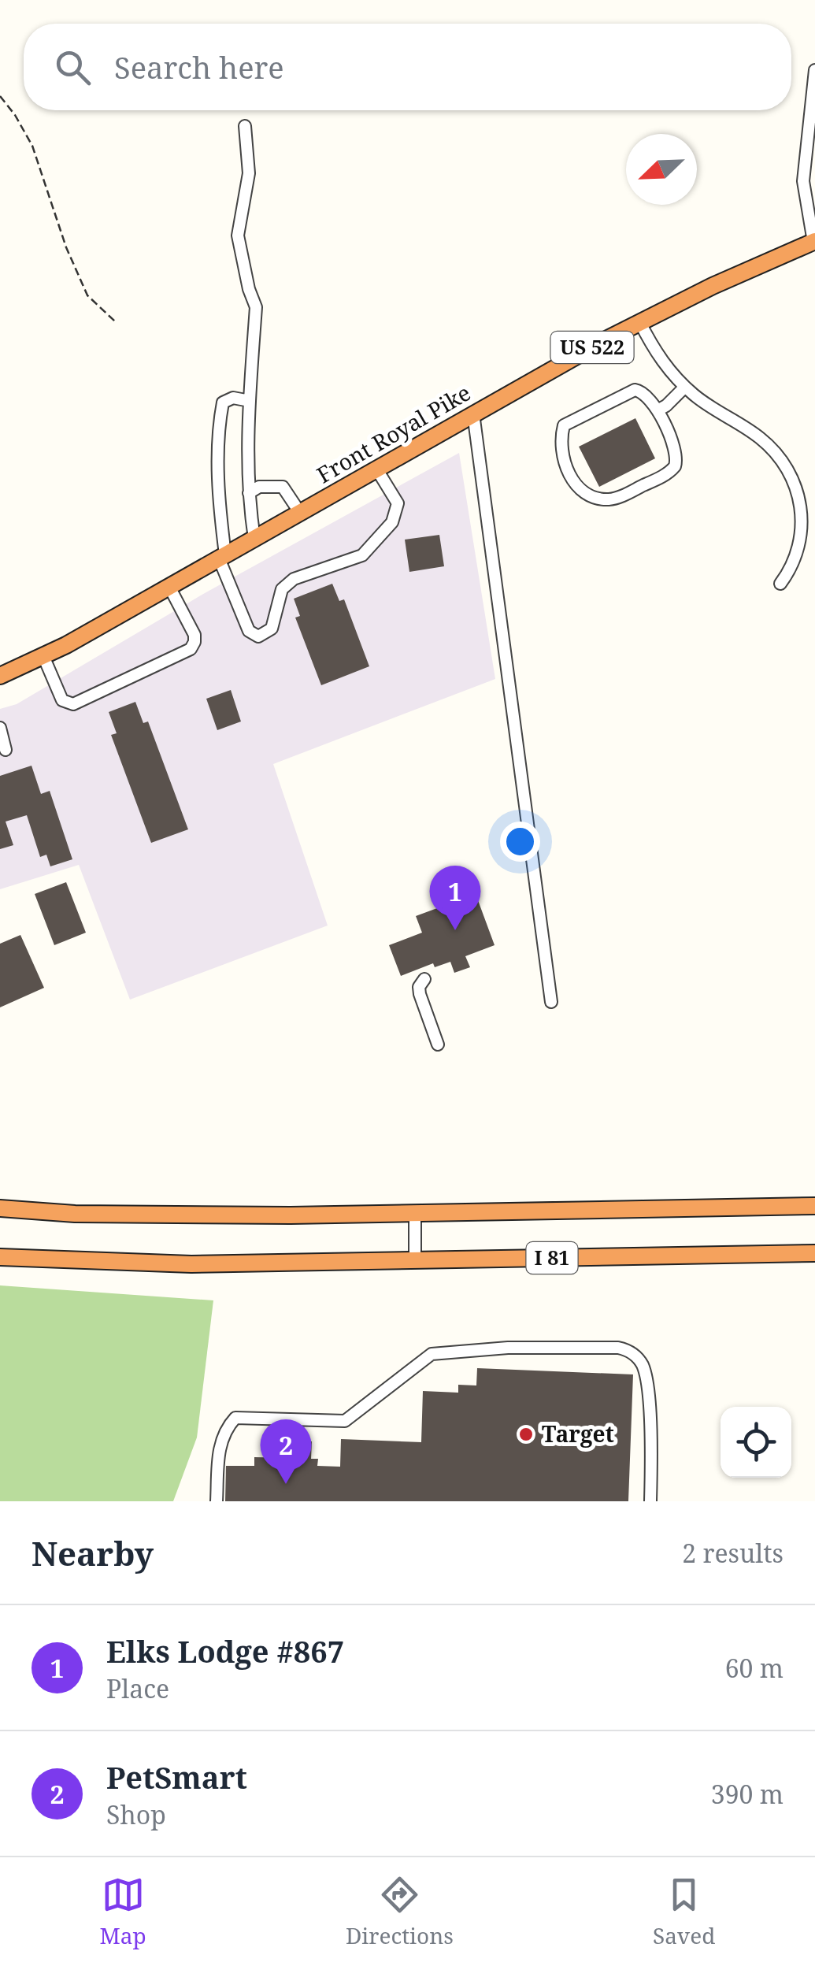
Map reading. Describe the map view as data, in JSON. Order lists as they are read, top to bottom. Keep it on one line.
{"streets":{"highway":["US 522","Front Royal Pike","I 81"]},"places":["Target"],"north":"bottom left","page":{"search":"Search here","pins":["1","2"],"heading":["Nearby","2 results"],"list":[{"mark":"1","name":"Elks Lodge #867","note":"Place","value":"60 m"},{"mark":"2","name":"PetSmart","note":"Shop","value":"390 m"}],"nav":["Map","Directions","Saved"]}}
